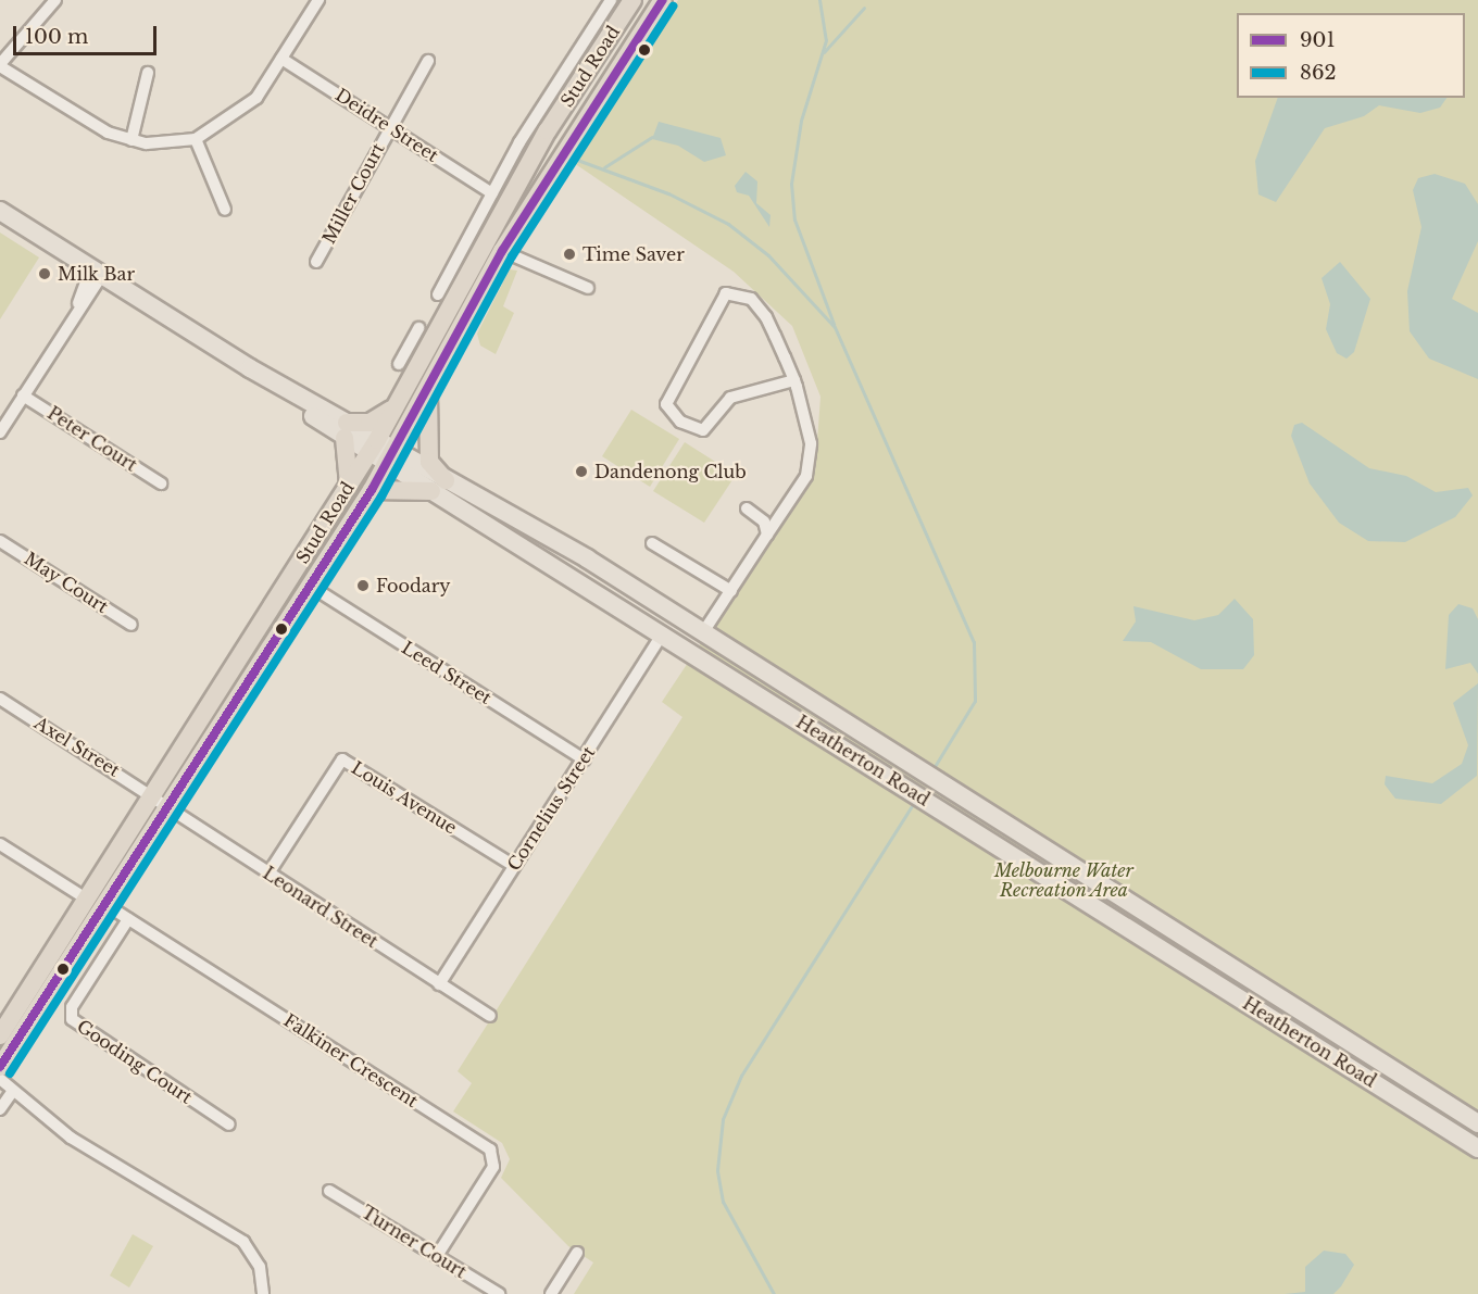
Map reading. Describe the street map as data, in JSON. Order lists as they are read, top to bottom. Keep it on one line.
{"streets":{"highway":["Stud Road"],"main road":["Heatherton Road"],"street":["Deidre Street","Miller Court","Peter Court","May Court","Leed Street","Axel Street","Louis Avenue","Cornelius Street","Leonard Street","Falkiner Crescent","Gooding Court","Turner Court"]},"crossings":[["Stud Road","Deidre Street"],["Stud Road","Leed Street"],["Stud Road","Axel Street"],["Stud Road","Heatherton Road"],["Stud Road","Leonard Street"],["Stud Road","Falkiner Crescent"],["Deidre Street","Miller Court"],["Leed Street","Cornelius Street"],["Axel Street","Leonard Street"],["Heatherton Road","Cornelius Street"],["Louis Avenue","Cornelius Street"],["Louis Avenue","Leonard Street"],["Cornelius Street","Leonard Street"],["Falkiner Crescent","Gooding Court"],["Falkiner Crescent","Turner Court"]],"parks":["Melbourne Water Recreation Area"],"places":["Time Saver","Milk Bar","Dandenong Club","Foodary"],"lines":["transit line 901","transit line 862"],"legend":["901","862"],"scale_bar":"100 m"}
